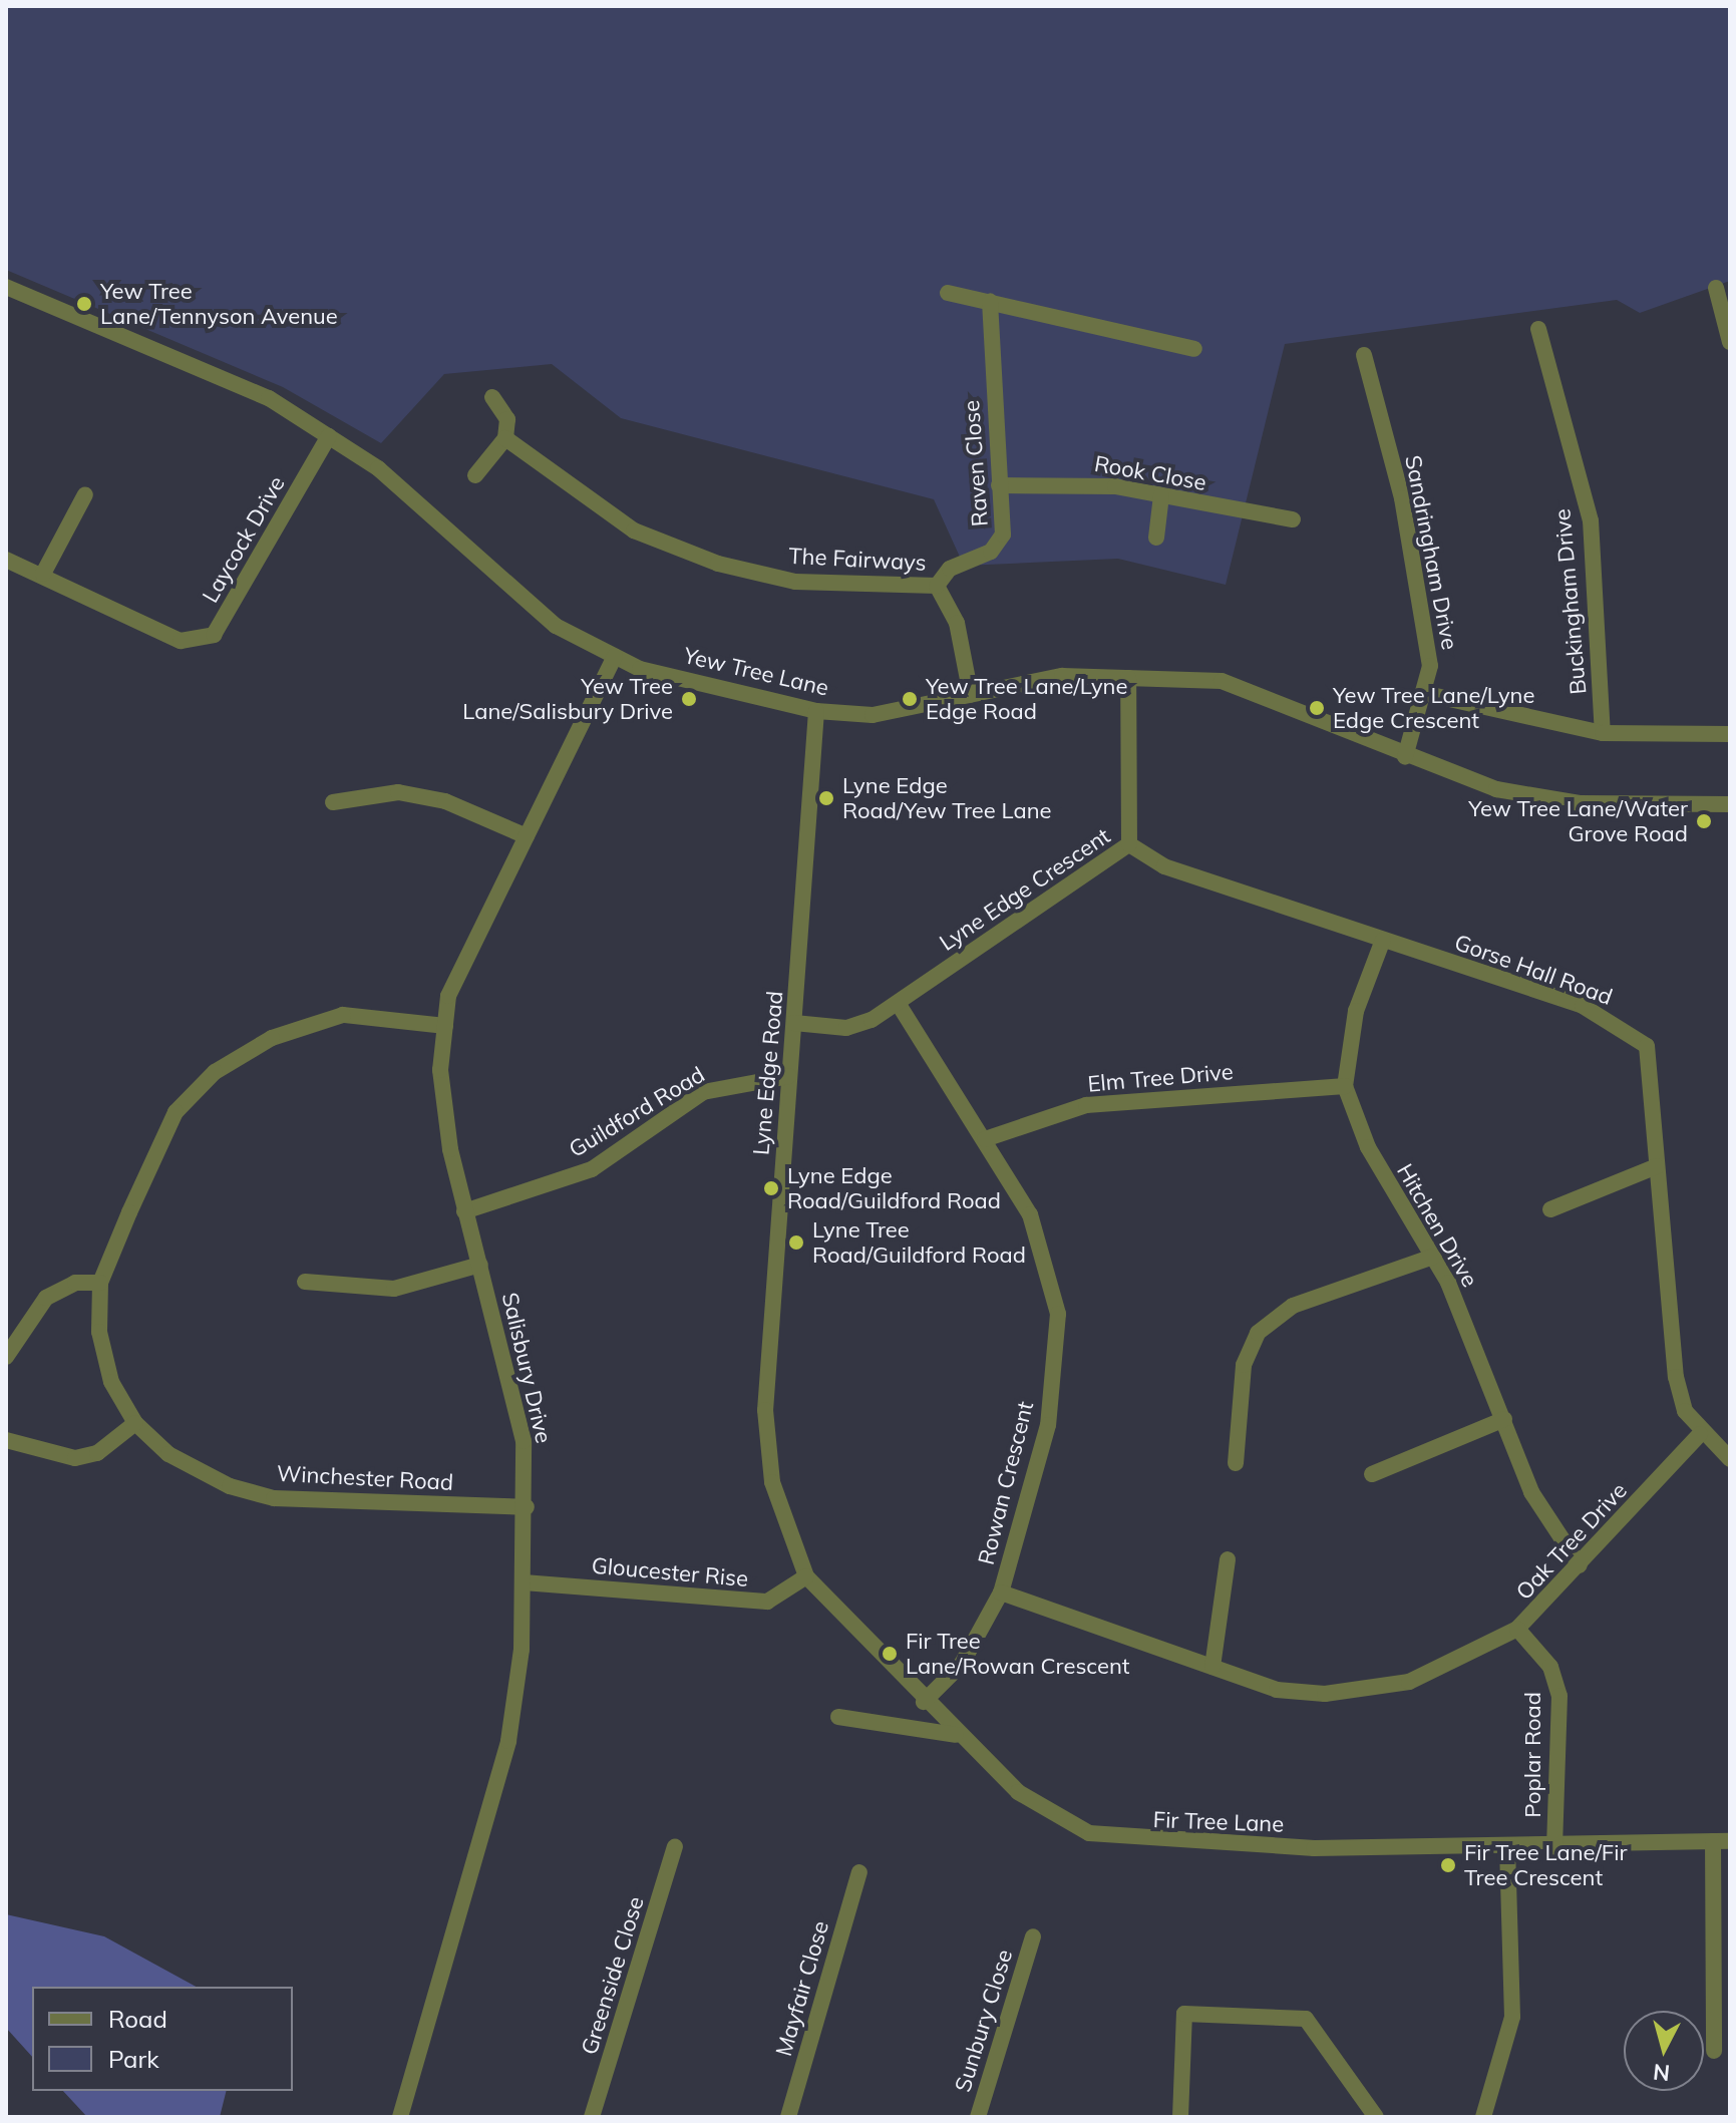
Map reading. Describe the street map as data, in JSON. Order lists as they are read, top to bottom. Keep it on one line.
{"streets":{"street":["Raven Close","Rook Close","Laycock Drive","Sandringham Drive","The Fairways","Buckingham Drive","Yew Tree Lane","Lyne Edge Crescent","Gorse Hall Road","Lyne Edge Road","Elm Tree Drive","Guildford Road","Hitchen Drive","Salisbury Drive","Winchester Road","Rowan Crescent","Oak Tree Drive","Gloucester Rise","Poplar Road","Fir Tree Lane","Greenside Close","Mayfair Close","Sunbury Close"]},"crossings":[["Raven Close","Rook Close"],["Raven Close","The Fairways"],["Laycock Drive","Yew Tree Lane"],["Sandringham Drive","Yew Tree Lane"],["The Fairways","Yew Tree Lane"],["Yew Tree Lane","Lyne Edge Crescent"],["Yew Tree Lane","Lyne Edge Road"],["Yew Tree Lane","Salisbury Drive"],["Lyne Edge Crescent","Gorse Hall Road"],["Lyne Edge Crescent","Lyne Edge Road"],["Lyne Edge Crescent","Rowan Crescent"],["Gorse Hall Road","Hitchen Drive"],["Gorse Hall Road","Oak Tree Drive"],["Lyne Edge Road","Guildford Road"],["Lyne Edge Road","Gloucester Rise"],["Lyne Edge Road","Fir Tree Lane"],["Elm Tree Drive","Hitchen Drive"],["Elm Tree Drive","Rowan Crescent"],["Guildford Road","Salisbury Drive"],["Hitchen Drive","Oak Tree Drive"],["Salisbury Drive","Winchester Road"],["Salisbury Drive","Gloucester Rise"],["Rowan Crescent","Oak Tree Drive"],["Rowan Crescent","Fir Tree Lane"],["Oak Tree Drive","Poplar Road"],["Gloucester Rise","Fir Tree Lane"],["Poplar Road","Fir Tree Lane"]],"places":["Yew Tree Lane/Tennyson Avenue","Yew Tree Lane/Salisbury Drive","Yew Tree Lane/Lyne Edge Road","Yew Tree Lane/Lyne Edge Crescent","Lyne Edge Road/Yew Tree Lane","Yew Tree Lane/Water Grove Road","Lyne Edge Road/Guildford Road","Lyne Tree Road/Guildford Road","Fir Tree Lane/Rowan Crescent","Fir Tree Lane/Fir Tree Crescent"],"legend":["Road","Park"],"north":"bottom"}
